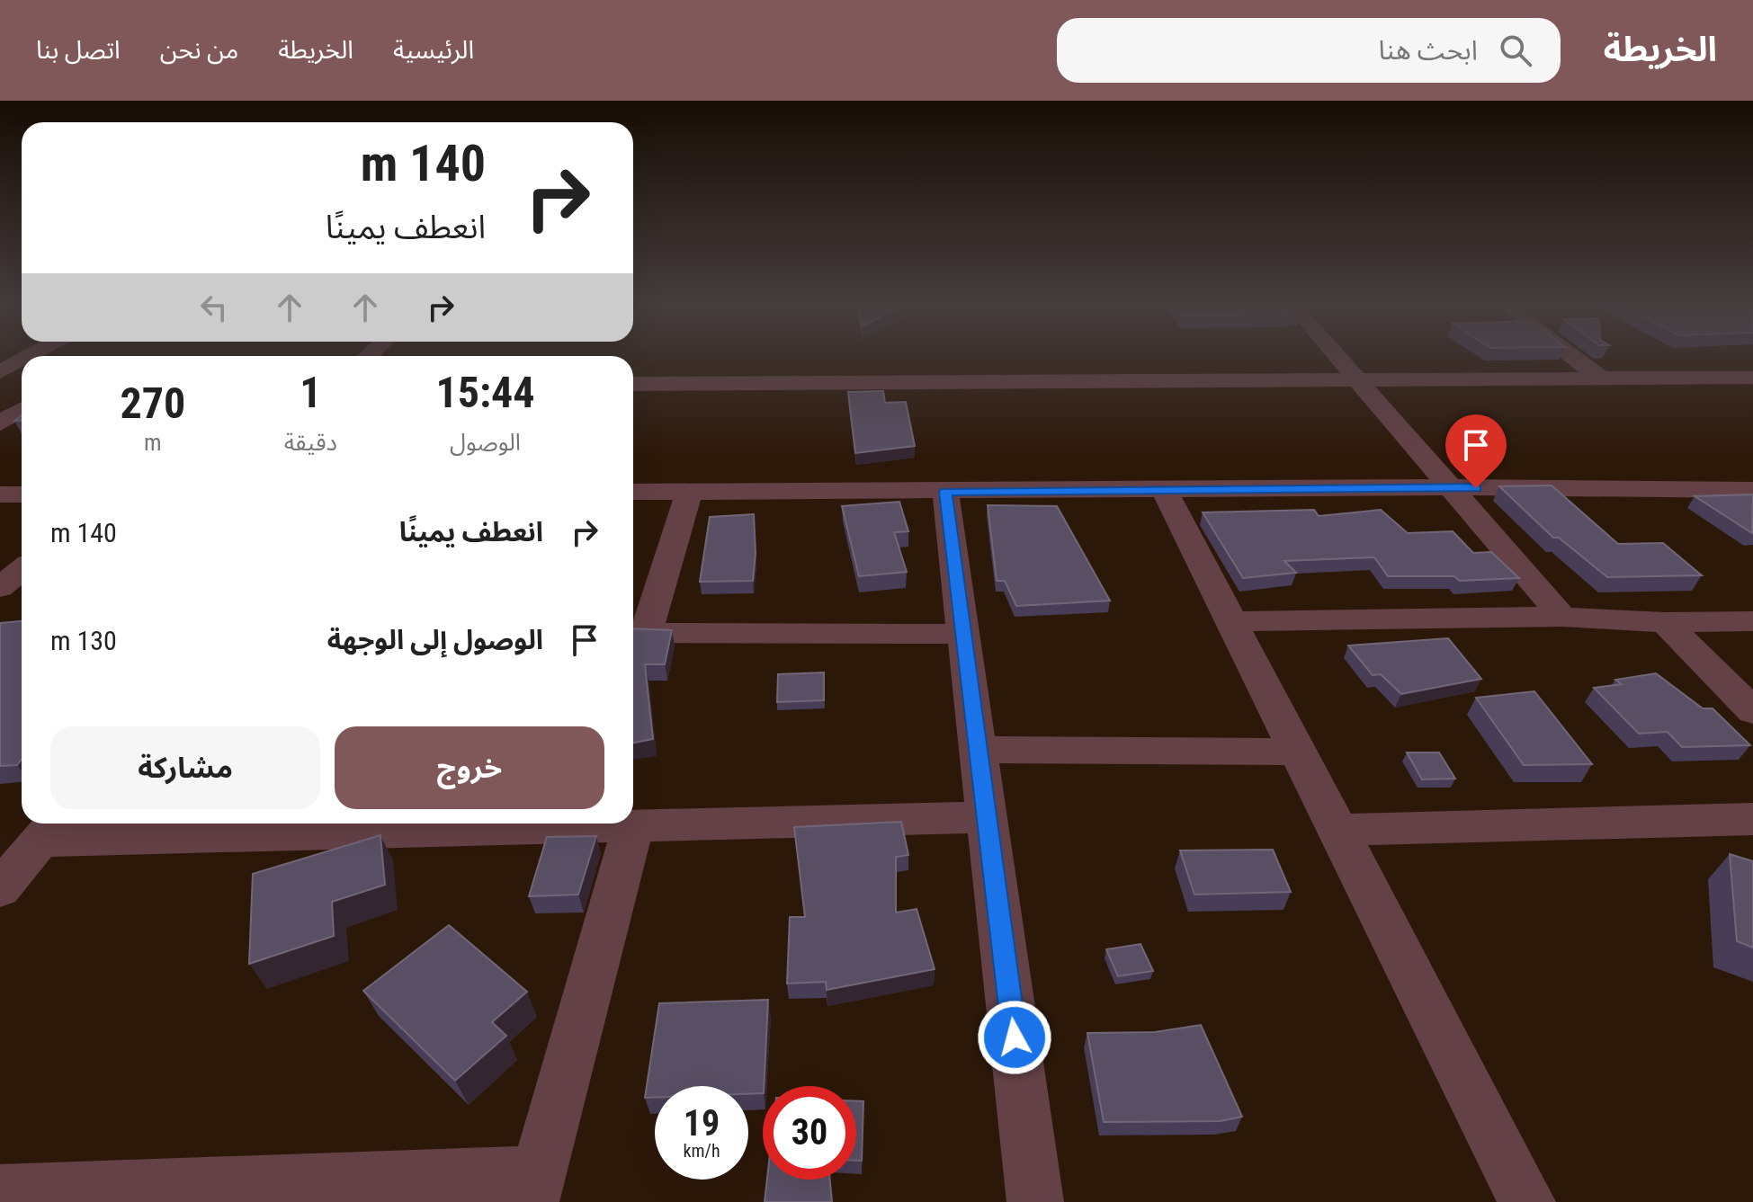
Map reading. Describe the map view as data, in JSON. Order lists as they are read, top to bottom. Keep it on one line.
{"page":{"header":"الخريطة","search":"ابحث هنا","nav":["الرئيسية","الخريطة","من نحن","اتصل بنا"],"turn":["140 m","انعطف يمينًا"],"eta":["15:44","الوصول","1","دقيقة","270","m"],"list":[{"name":"انعطف يمينًا","value":"140 m"},{"name":"الوصول إلى الوجهة","value":"130 m"}],"buttons":["خروج","مشاركة"],"speed":"19 km/h","limit":"30"}}
